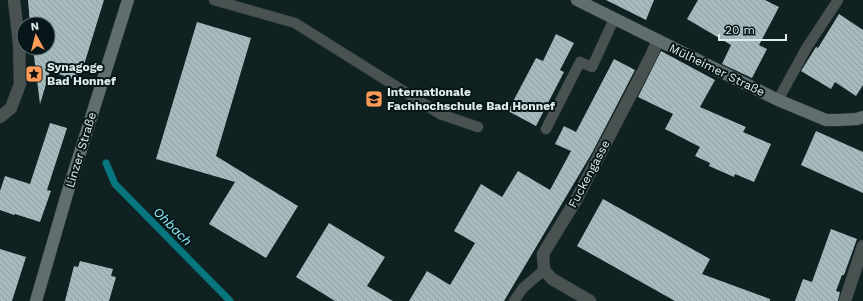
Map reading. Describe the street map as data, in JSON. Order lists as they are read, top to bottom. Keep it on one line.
{"streets":{"main road":["Mülheimer Straße","Linzer Straße"],"street":["Fuckengasse"]},"crossings":[["Mülheimer Straße","Fuckengasse"]],"water":["Ohbach"],"places":{"place":["Synagoge Bad Honnef"],"school or university":["Internationale Fachhochschule Bad Honnef"]},"scale_bar":"20 m","north":"top"}
